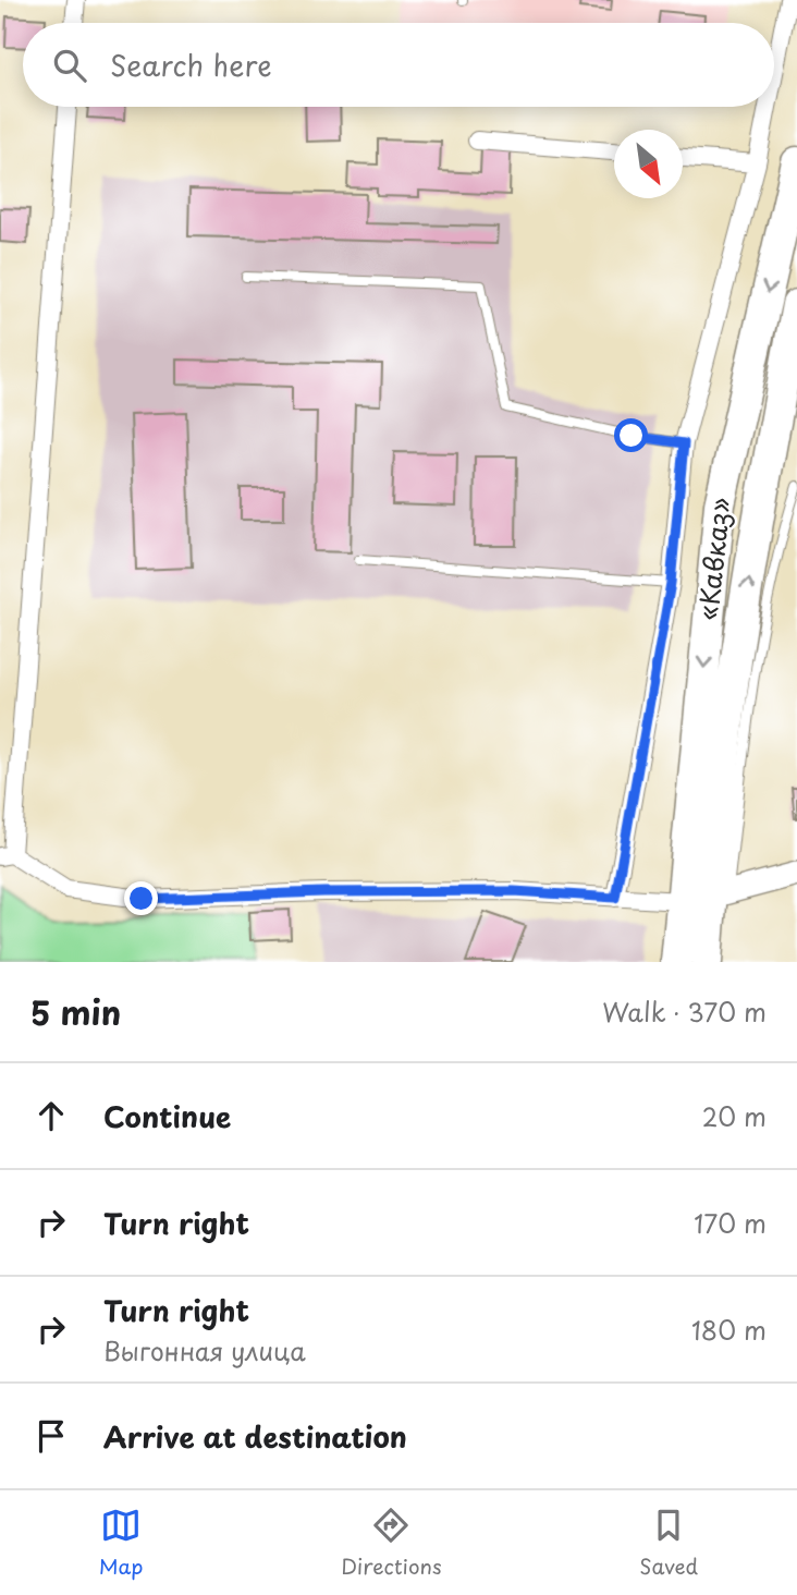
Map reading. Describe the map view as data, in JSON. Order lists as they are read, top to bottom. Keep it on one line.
{"streets":{"highway":["«Кавказ»"]},"north":"bottom right","page":{"search":"Search here","heading":["5 min","Walk · 370 m"],"list":[["Continue","20 m"],["Turn right","170 m"],["Turn right","Выгонная улица","180 m"],"Arrive at destination"],"nav":["Map","Directions","Saved"]}}
